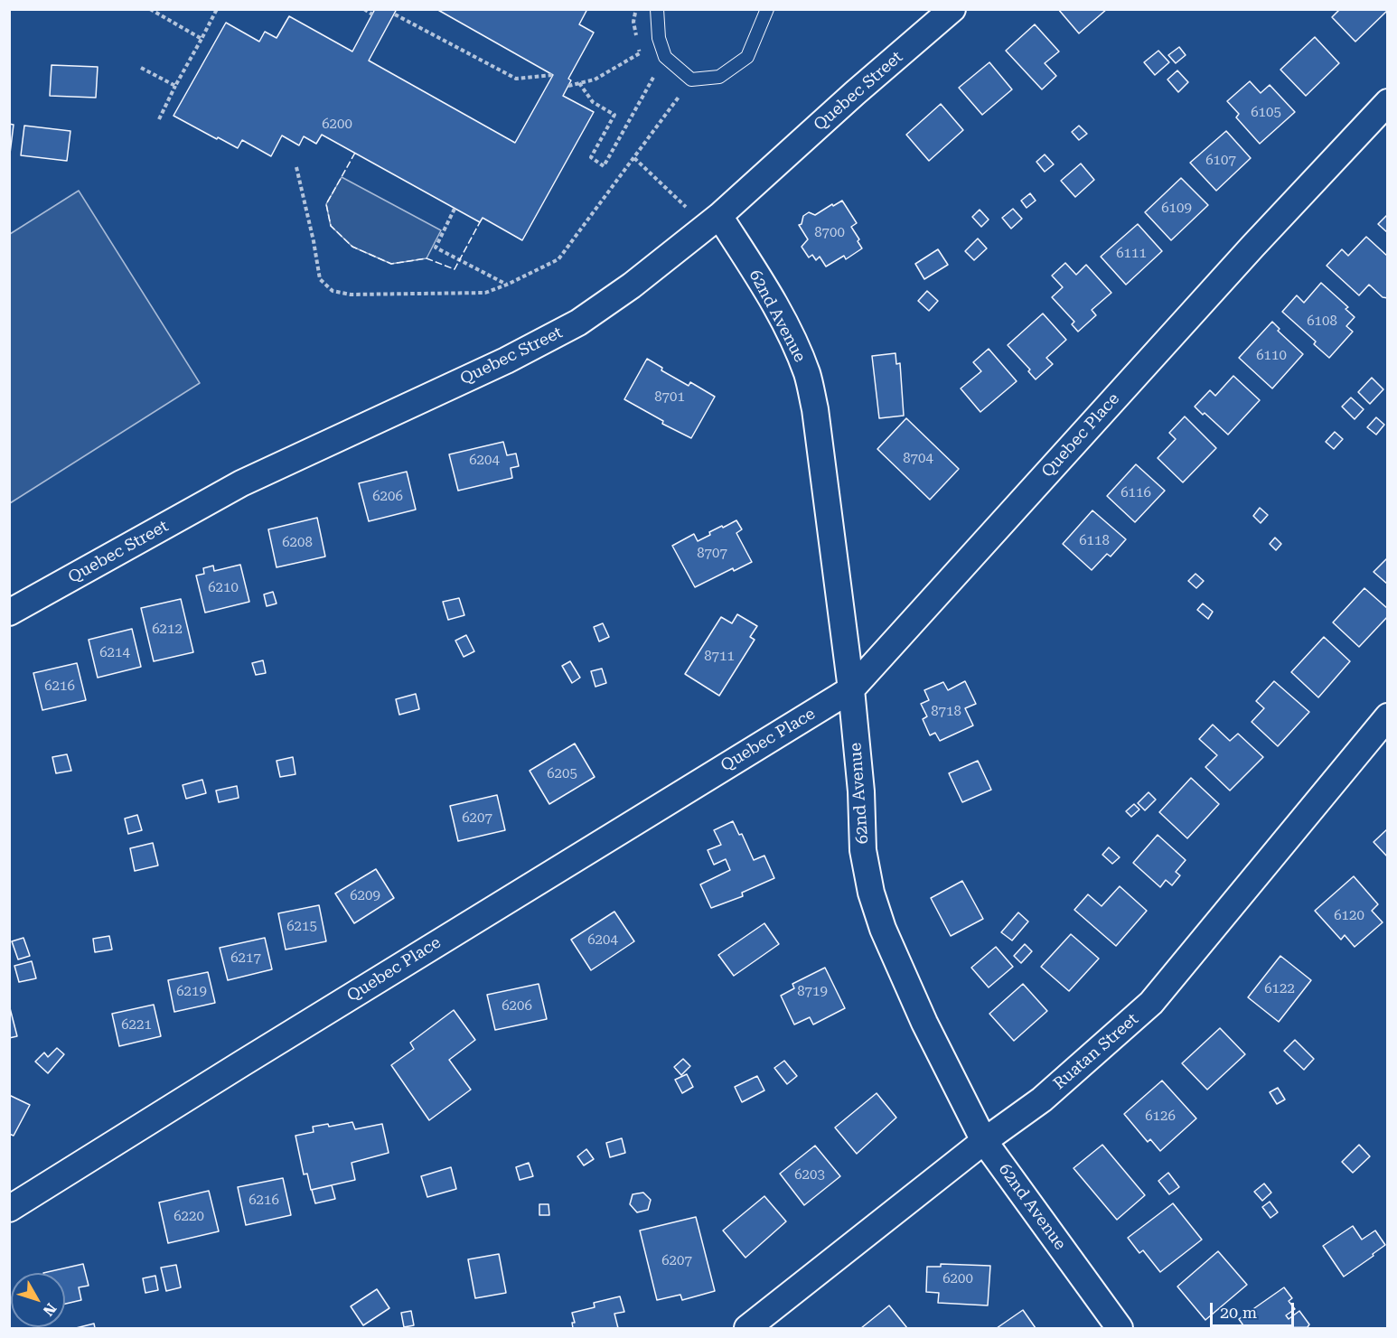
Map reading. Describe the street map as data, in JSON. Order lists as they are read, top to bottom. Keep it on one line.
{"streets":{"street":["Quebec Street","62nd Avenue","Quebec Place","Ruatan Street"]},"crossings":[["Quebec Street","62nd Avenue"],["62nd Avenue","Quebec Place"],["62nd Avenue","Ruatan Street"]],"house_numbers":["6105","6200","6107","6109","8700","6111","6108","6110","8701","8704","6204","6116","6206","6118","6208","8707","6210","6212","6214","8711","6216","8718","6205","6207","6209","6120","6215","6204","6217","6122","6219","8719","6206","6221","6126","6203","6216","6220","6207","6200"],"scale_bar":"20 m","north":"bottom right"}
